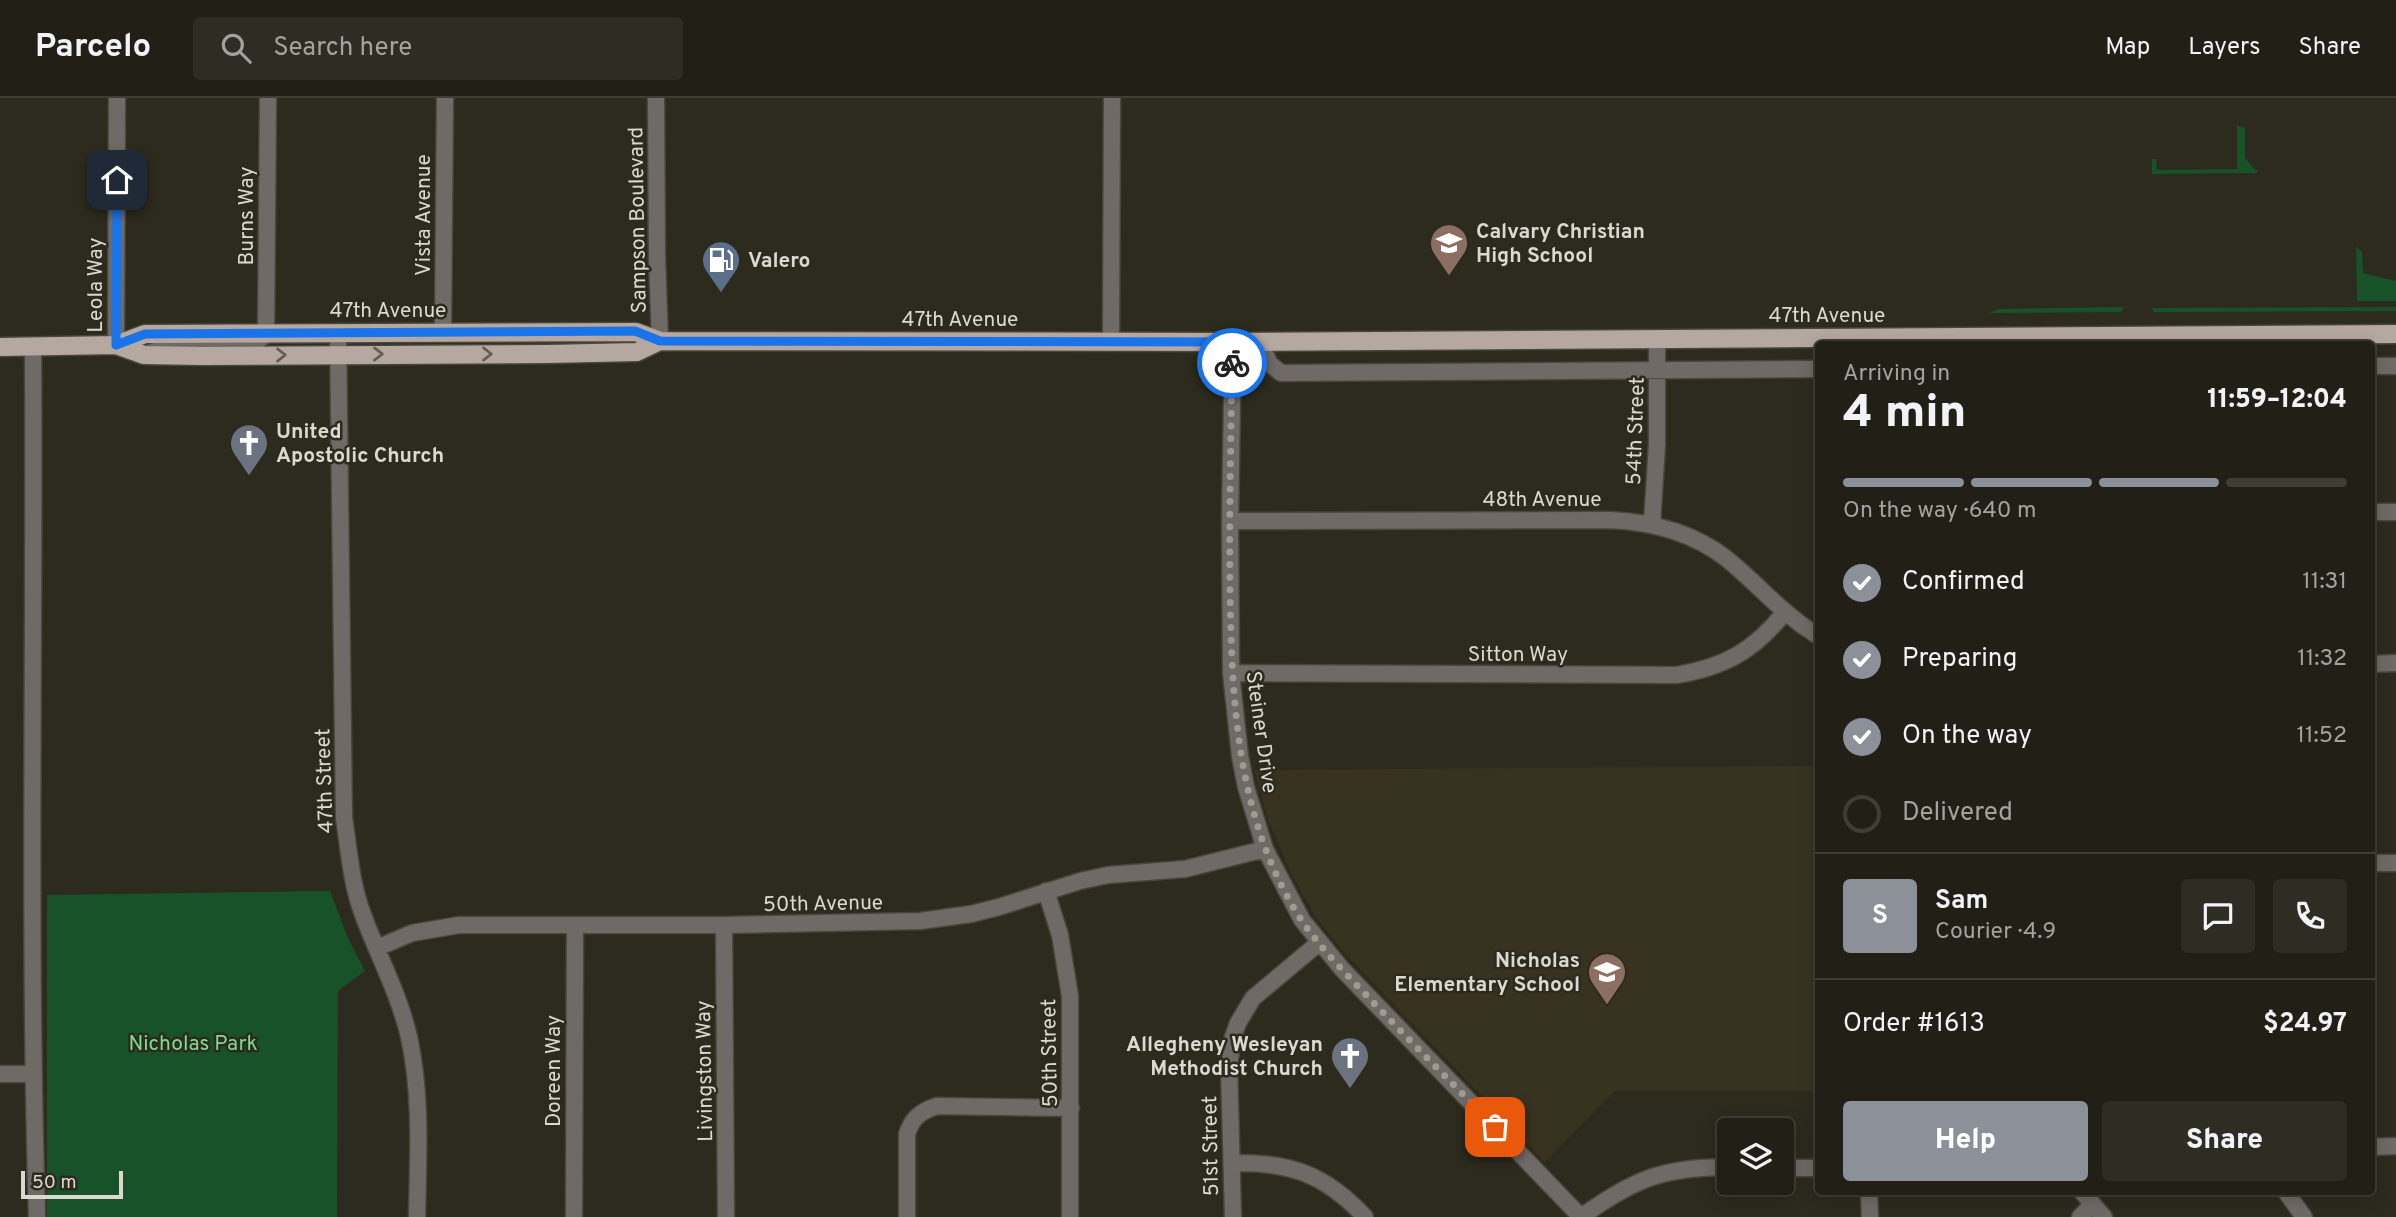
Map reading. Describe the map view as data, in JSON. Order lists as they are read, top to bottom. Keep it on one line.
{"streets":{"main road":["47th Avenue"],"street":["Vista Avenue","Burns Way","Sampson Boulevard","Leola Way","54th Street","48th Avenue","Sitton Way","Steiner Drive","47th Street","50th Avenue","50th Street","Doreen Way","Livingston Way","51st Street"]},"crossings":[["Vista Avenue","47th Avenue"],["Burns Way","47th Avenue"],["Sampson Boulevard","47th Avenue"],["Leola Way","47th Avenue"],["47th Avenue","54th Street"],["47th Avenue","Steiner Drive"],["47th Avenue","47th Street"],["54th Street","48th Avenue"],["48th Avenue","Sitton Way"],["48th Avenue","Steiner Drive"],["Sitton Way","Steiner Drive"],["Steiner Drive","50th Avenue"],["Steiner Drive","51st Street"],["47th Street","50th Avenue"],["50th Avenue","50th Street"],["50th Avenue","Doreen Way"],["50th Avenue","Livingston Way"]],"parks":["Nicholas Park"],"places":{"school or university":["Calvary Christian High School","Nicholas Elementary School"],"fuel station":["Valero"],"church":["United Apostolic Church","Allegheny Wesleyan Methodist Church"]},"scale_bar":"50 m","page":{"header":"Parcelo","search":"Search here","nav":["Map","Layers","Share"],"heading":["4 min","Arriving in","11:59–12:04"],"panel":["Sam","Courier · 4.9","Order #1613","$24.97"],"bar":"On the way · 640 m","list":[["Confirmed","11:31"],["Preparing","11:32"],["On the way","11:52"],"Delivered"],"round":"S","buttons":["Help","Share"],"scale":"50 m"}}
